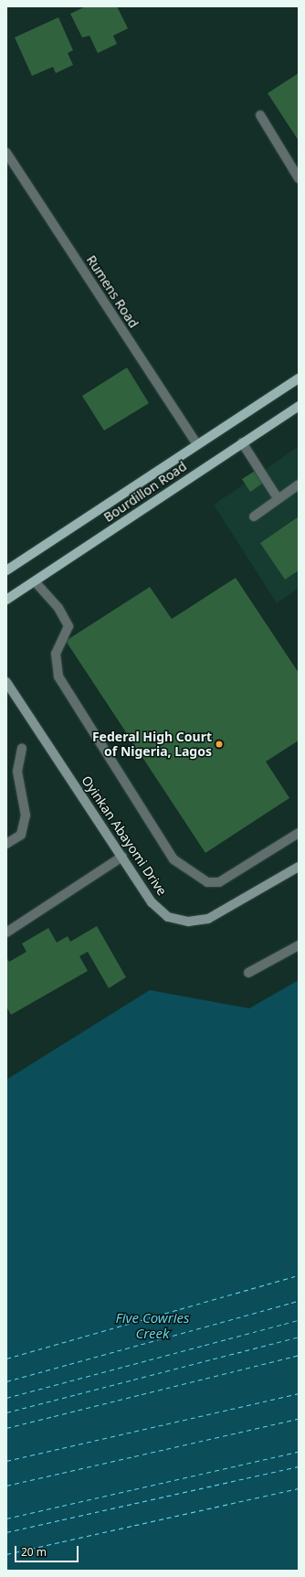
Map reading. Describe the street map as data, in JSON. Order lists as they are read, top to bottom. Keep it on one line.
{"streets":{"main road":["Bourdillon Road"],"street":["Rumens Road","Oyinkan Abayomi Drive"]},"crossings":[["Rumens Road","Bourdillon Road"]],"water":["Five Cowries Creek"],"places":["Federal High Court of Nigeria, Lagos"],"scale_bar":"20 m"}
